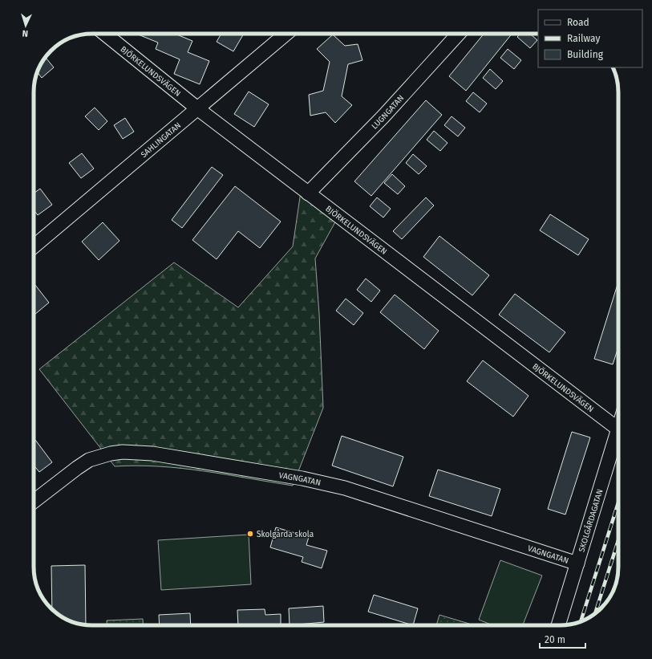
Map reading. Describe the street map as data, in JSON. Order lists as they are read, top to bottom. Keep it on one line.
{"streets":{"street":["BJÖRKELUNDSVÄGEN","LUGNGATAN","SAHLINGATAN","VAGNGATAN","SKOLGÅRDAGATAN"]},"crossings":[["BJÖRKELUNDSVÄGEN","LUGNGATAN"],["BJÖRKELUNDSVÄGEN","SAHLINGATAN"],["BJÖRKELUNDSVÄGEN","SKOLGÅRDAGATAN"],["VAGNGATAN","SKOLGÅRDAGATAN"]],"places":["Skolgårda skola"],"legend":["Road","Railway","Building"],"scale_bar":"20 m","north":"bottom"}
